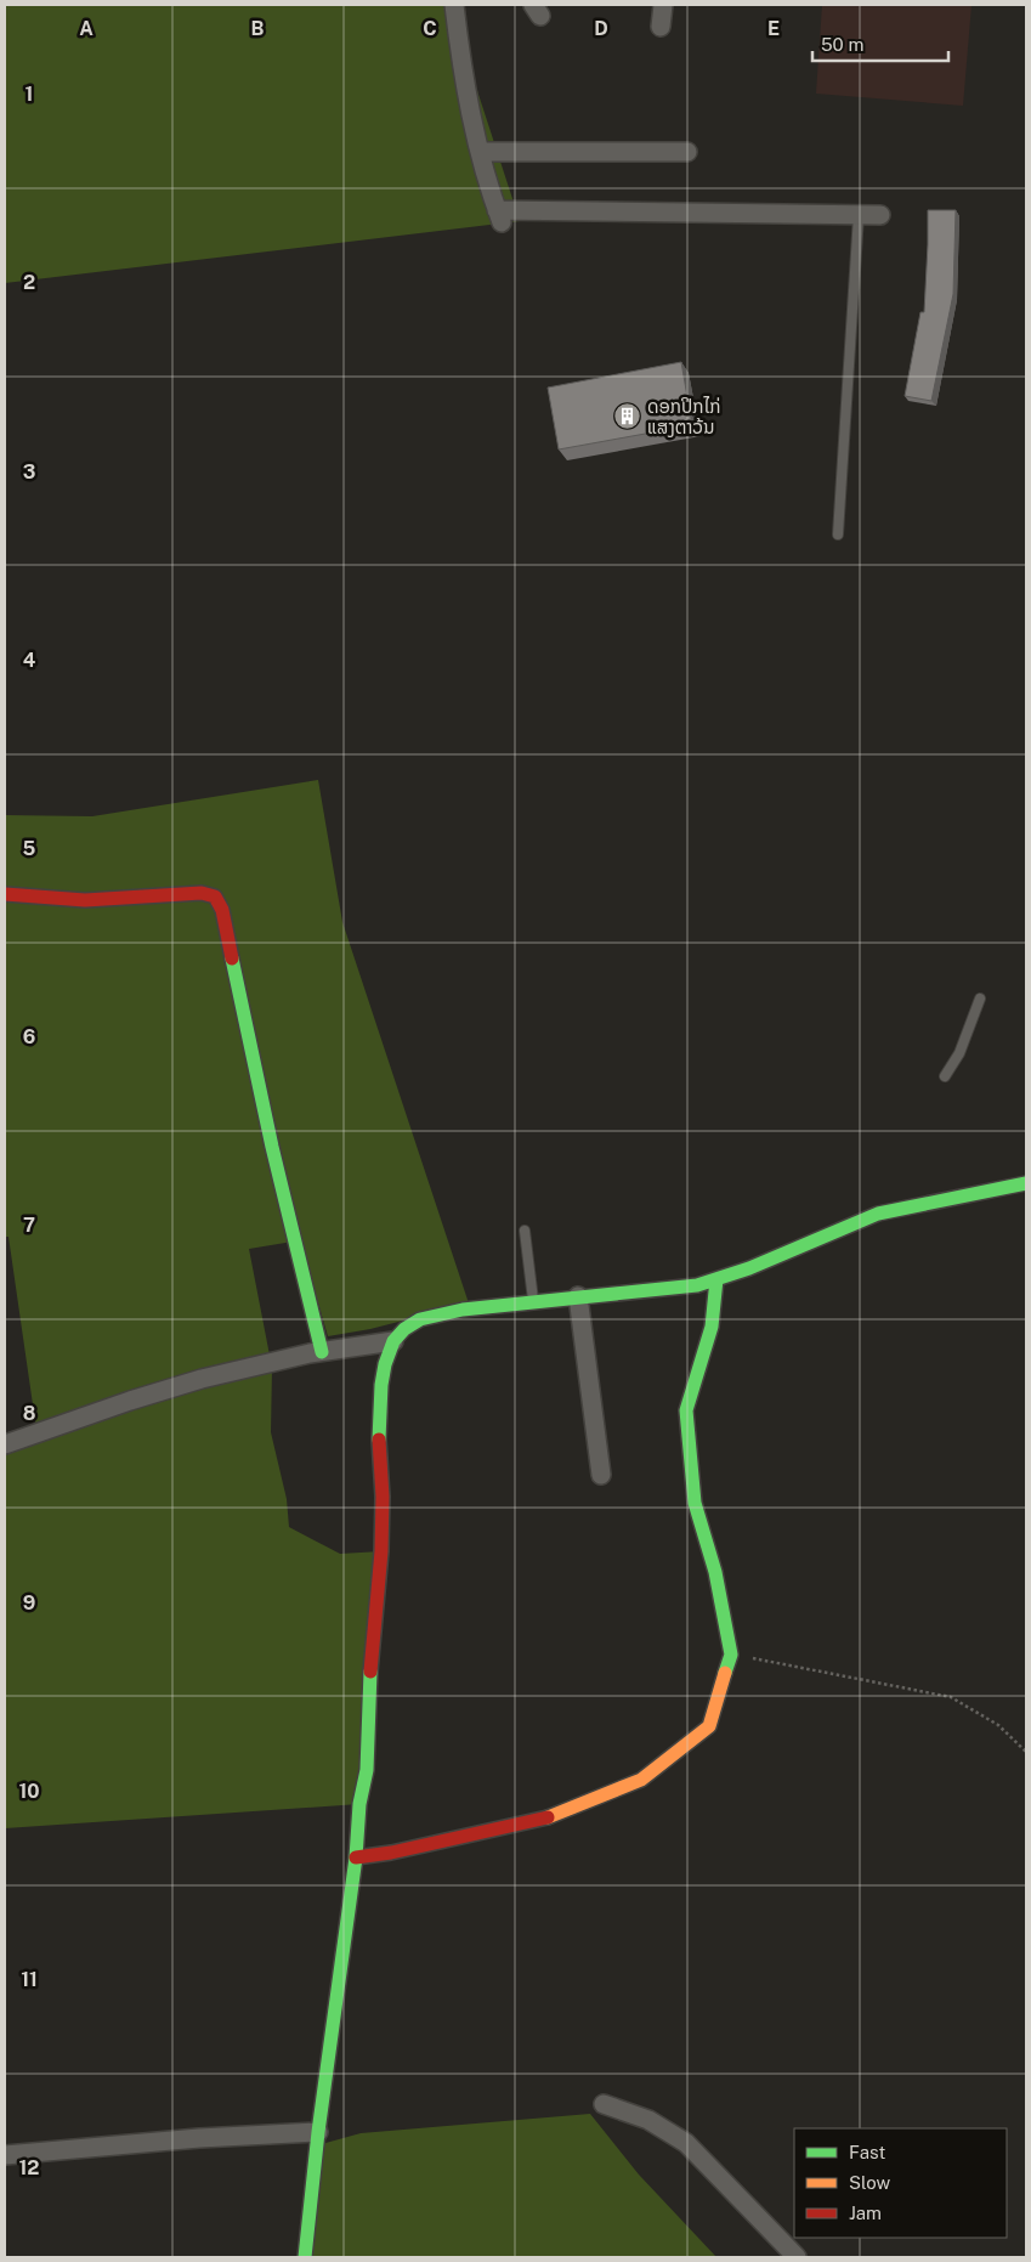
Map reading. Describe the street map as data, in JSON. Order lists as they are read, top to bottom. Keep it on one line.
{"places":{"building":["ດອກປີກໄກ່ ແສງຕາວ້ນ"]},"legend":["Fast","Slow","Jam"],"scale_bar":"50 m","grid":{"columns":["A","B","C","D","E"],"rows":["1","2","3","4","5","6","7","8","9","10","11","12"]}}
